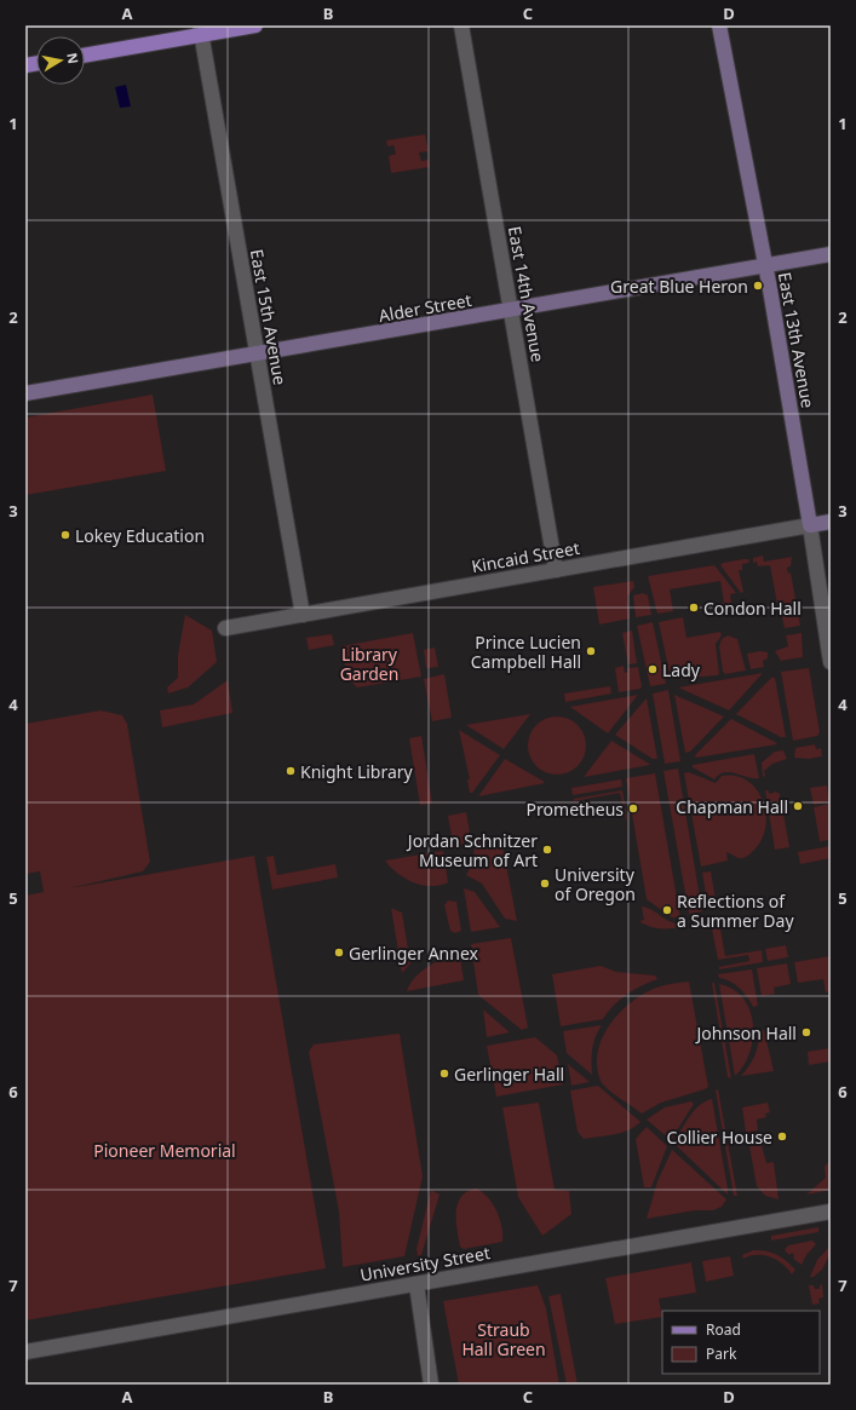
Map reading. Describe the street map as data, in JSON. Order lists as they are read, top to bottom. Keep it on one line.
{"streets":{"street":["East 14th Avenue","Alder Street","East 15th Avenue","East 13th Avenue","Kincaid Street","University Street"]},"crossings":[["East 14th Avenue","Alder Street"],["East 14th Avenue","Kincaid Street"],["Alder Street","East 15th Avenue"],["Alder Street","East 13th Avenue"],["East 15th Avenue","Kincaid Street"],["East 13th Avenue","Kincaid Street"]],"parks":["Library Garden","Pioneer Memorial","Straub Hall Green"],"places":["Great Blue Heron","Lokey Education","Condon Hall","Prince Lucien Campbell Hall","Lady","Knight Library","Chapman Hall","Prometheus","Jordan Schnitzer Museum of Art","University of Oregon","Reflections of a Summer Day","Gerlinger Annex","Johnson Hall","Gerlinger Hall","Collier House"],"legend":["Road","Park"],"north":"right","grid":{"columns":["A","B","C","D"],"rows":["1","2","3","4","5","6","7"]}}
